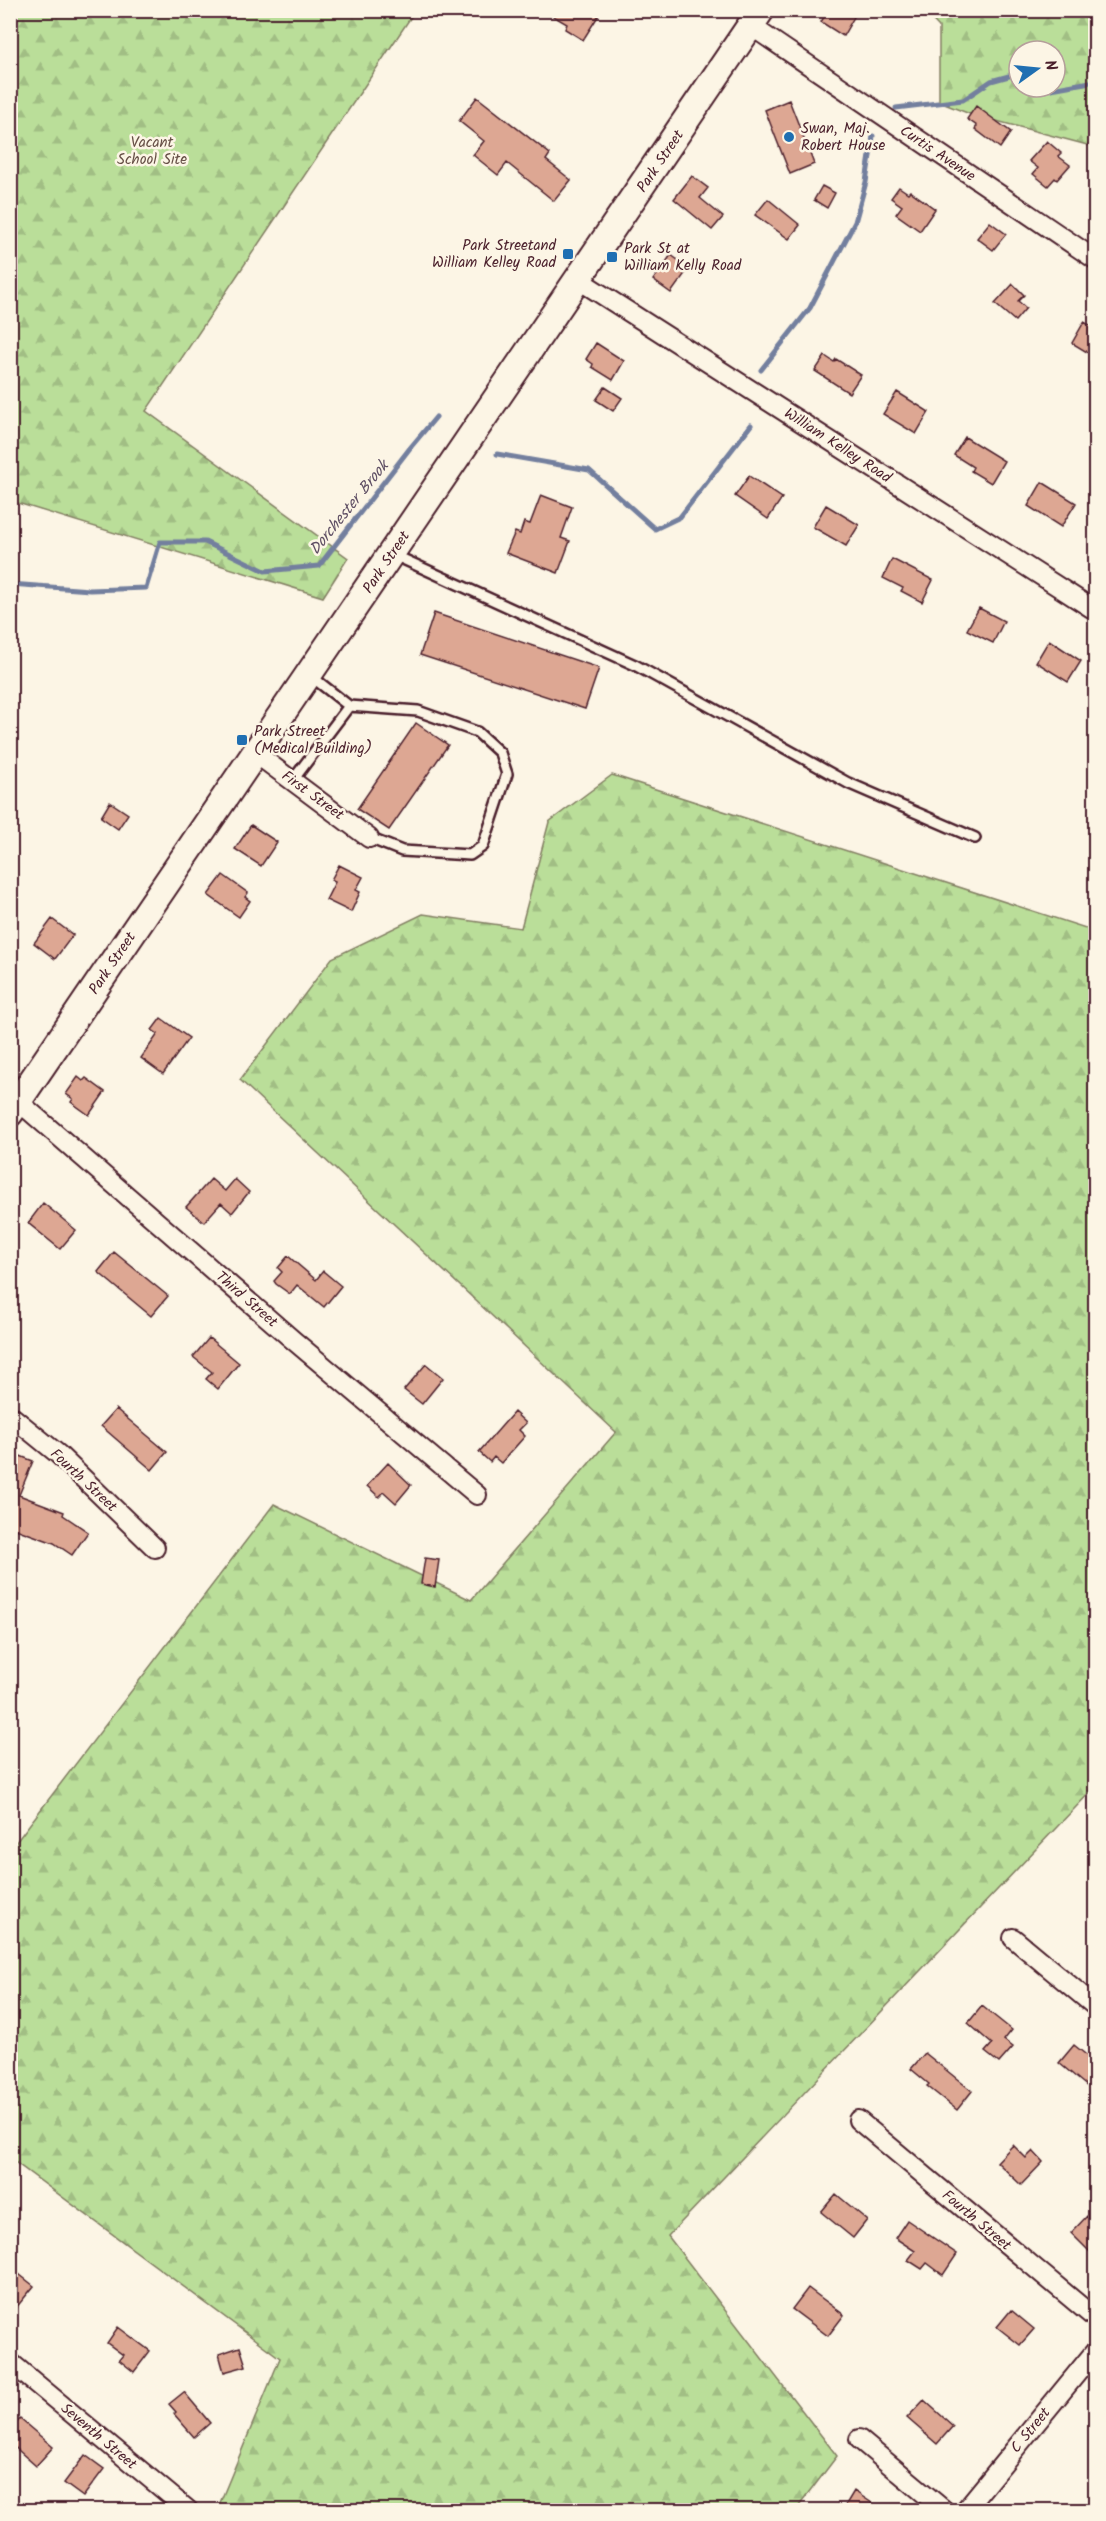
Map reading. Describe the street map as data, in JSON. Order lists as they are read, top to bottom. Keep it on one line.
{"streets":{"main road":["Park Street"],"street":["Curtis Avenue","William Kelley Road","First Street","Third Street","Fourth Street","C Street","Seventh Street"]},"crossings":[["Curtis Avenue","Park Street"],["Park Street","William Kelley Road"],["Park Street","First Street"],["Park Street","Third Street"]],"water":["Dorchester Brook"],"parks":["Vacant School Site"],"places":{"other":["Swan, Maj. Robert House"],"transit":["Park Streetand William Kelley Road","Park St at William Kelly Road","Park Street (Medical Building)"]},"north":"right"}
